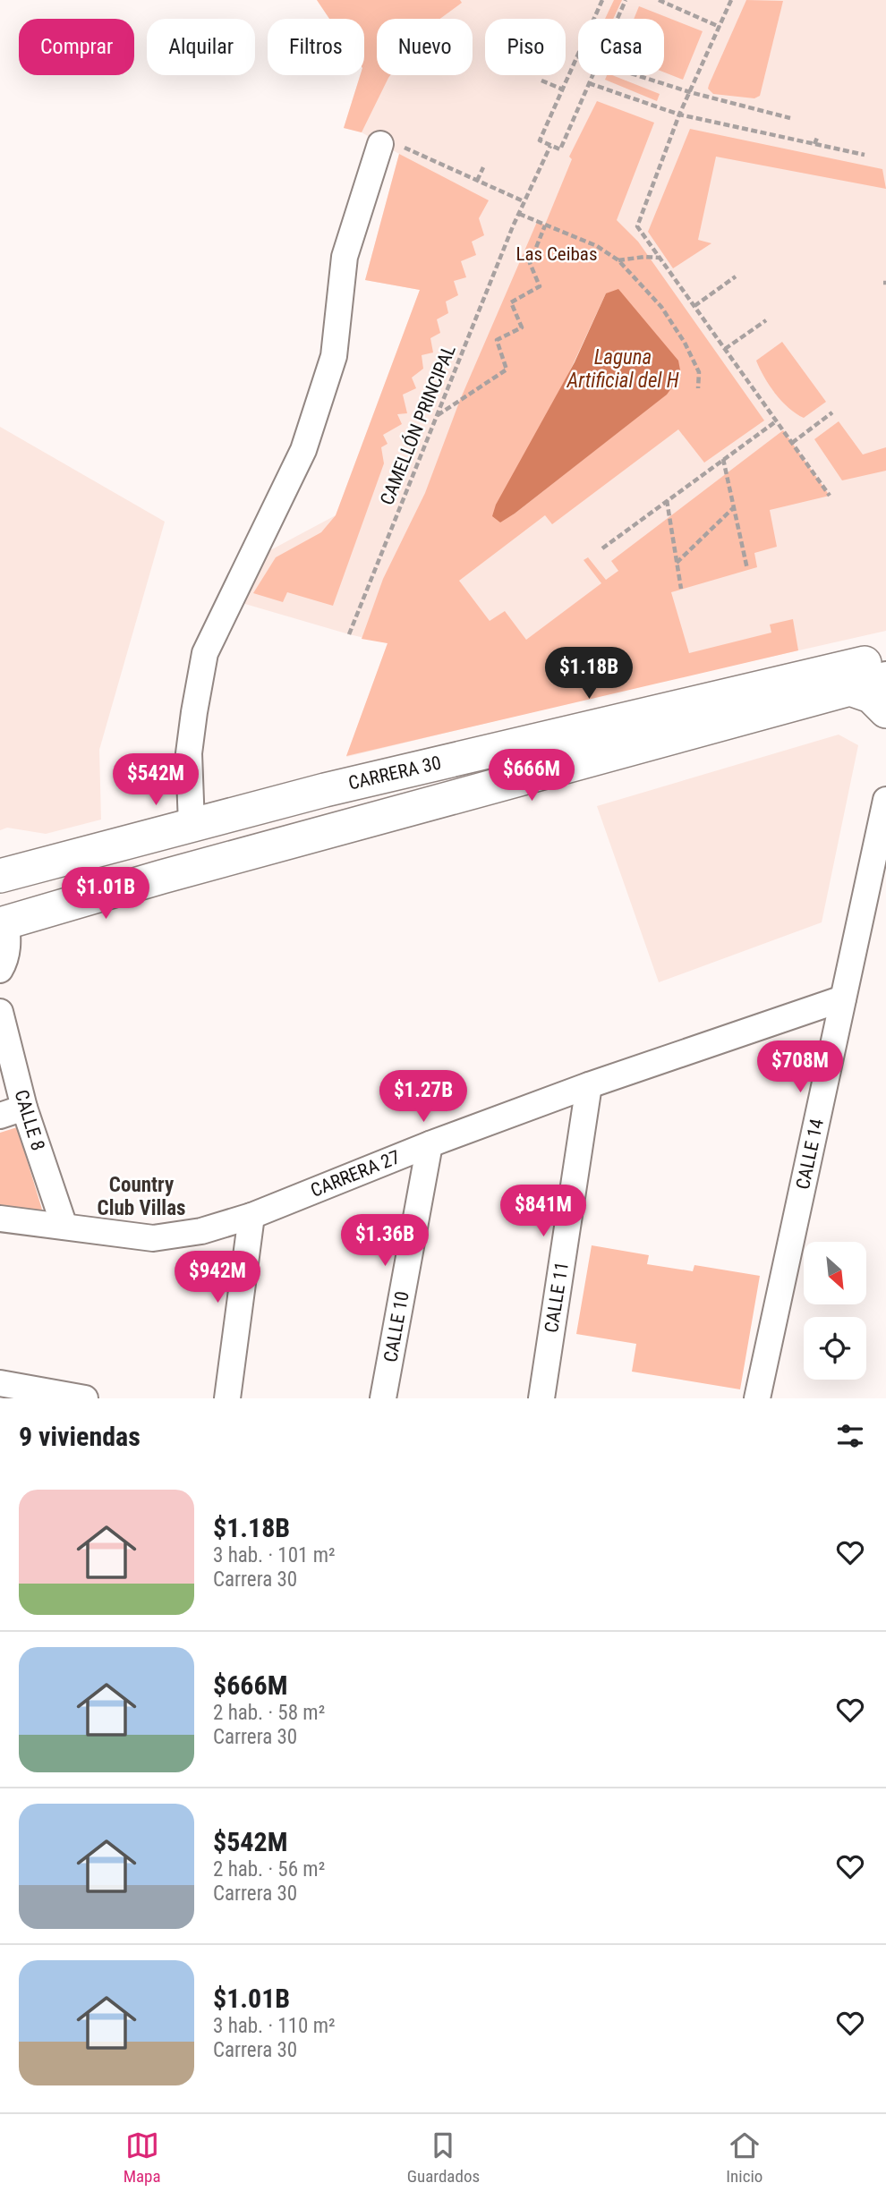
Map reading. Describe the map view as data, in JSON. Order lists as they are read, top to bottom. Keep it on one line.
{"streets":{"main road":["CARRERA 30"],"street":["CALLE 8","CALLE 14","CARRERA 27","CALLE 11","CALLE 10"],"path":["CAMELLÓN PRINCIPAL"]},"crossings":[["CALLE 8","CARRERA 27"],["CALLE 14","CARRERA 27"],["CARRERA 27","CALLE 11"],["CARRERA 27","CALLE 10"]],"districts":["Country Club Villas"],"water":["Laguna Artificial del H"],"parks":["Las Ceibas"],"north":"bottom right","page":{"chip":["Comprar","Alquilar","Filtros","Nuevo","Piso","Casa"],"price":["$1.18B","$666M","$542M","$1.01B","$708M","$1.27B","$841M","$1.36B","$942M"],"heading":"9 viviendas","list":[{"name":"$1.18B","note":"3 hab. · 101 m² · Carrera 30"},{"name":"$666M","note":"2 hab. · 58 m² · Carrera 30"},{"name":"$542M","note":"2 hab. · 56 m² · Carrera 30"},{"name":"$1.01B","note":"3 hab. · 110 m² · Carrera 30"}],"tabs":["Mapa","Guardados","Inicio"]}}
